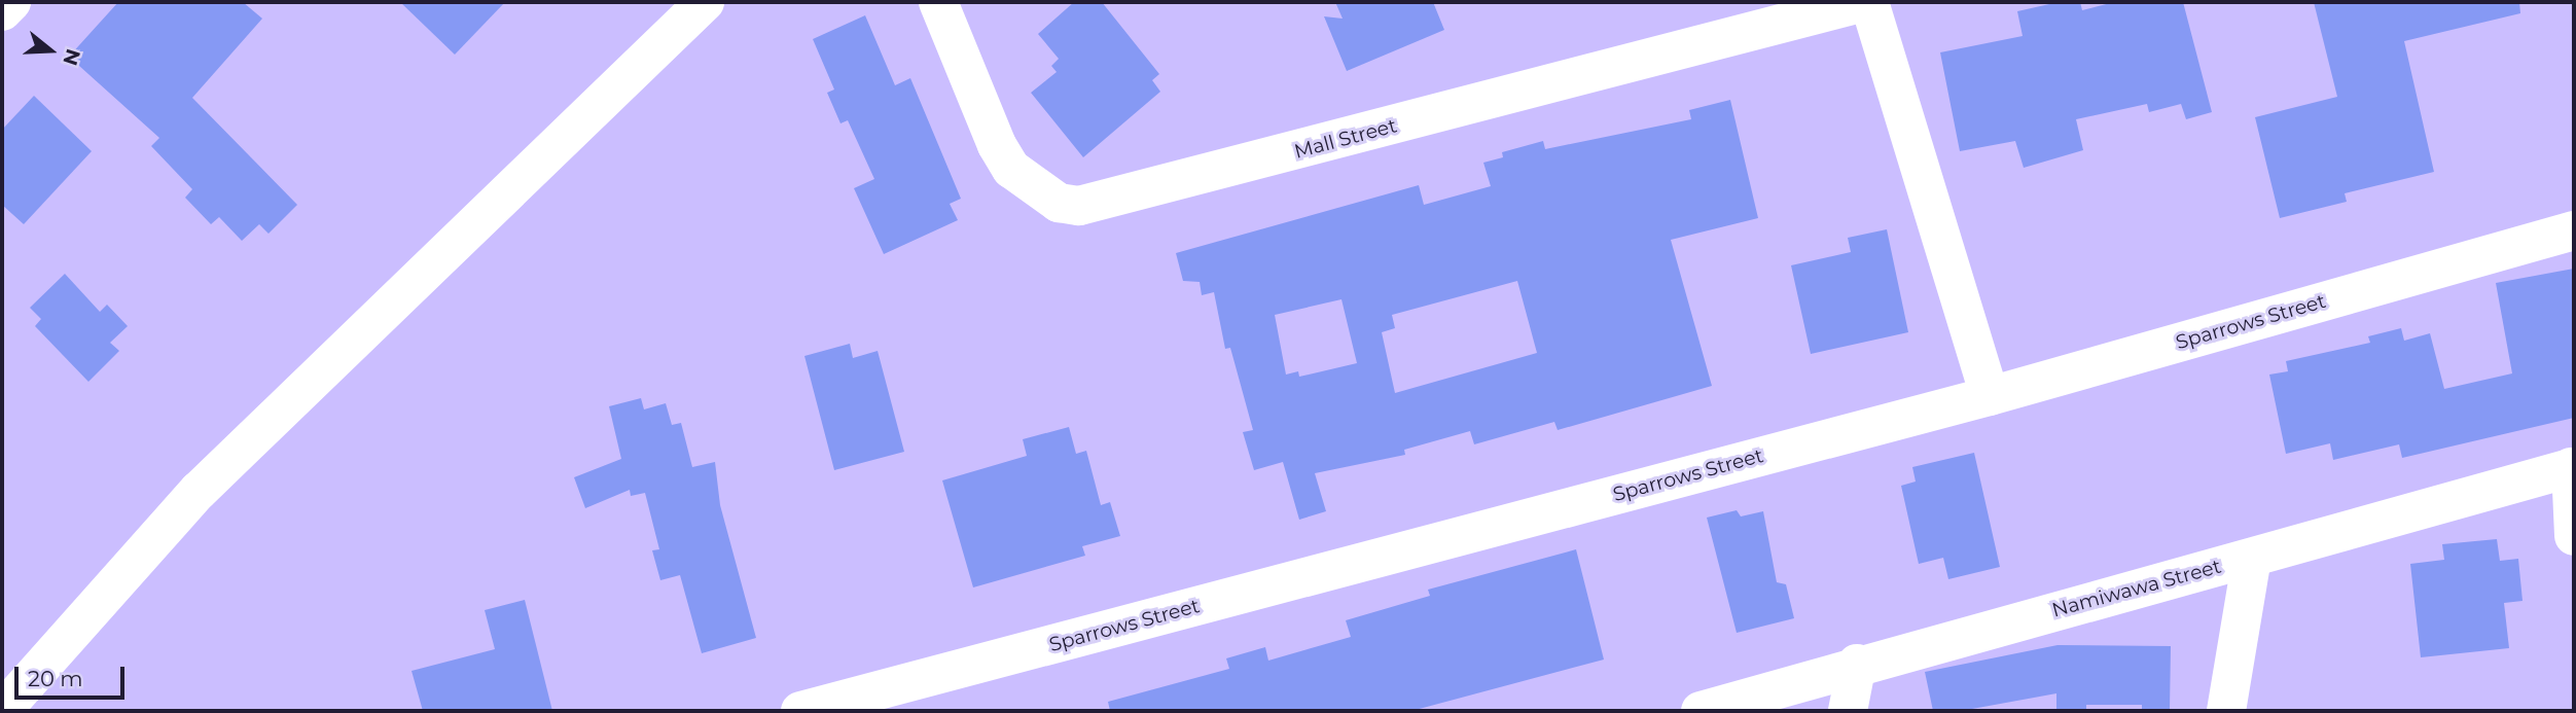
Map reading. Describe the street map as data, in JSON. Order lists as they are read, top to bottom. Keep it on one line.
{"streets":{"street":["Mall Street","Sparrows Street","Namiwawa Street"]},"scale_bar":"20 m","north":"right"}
